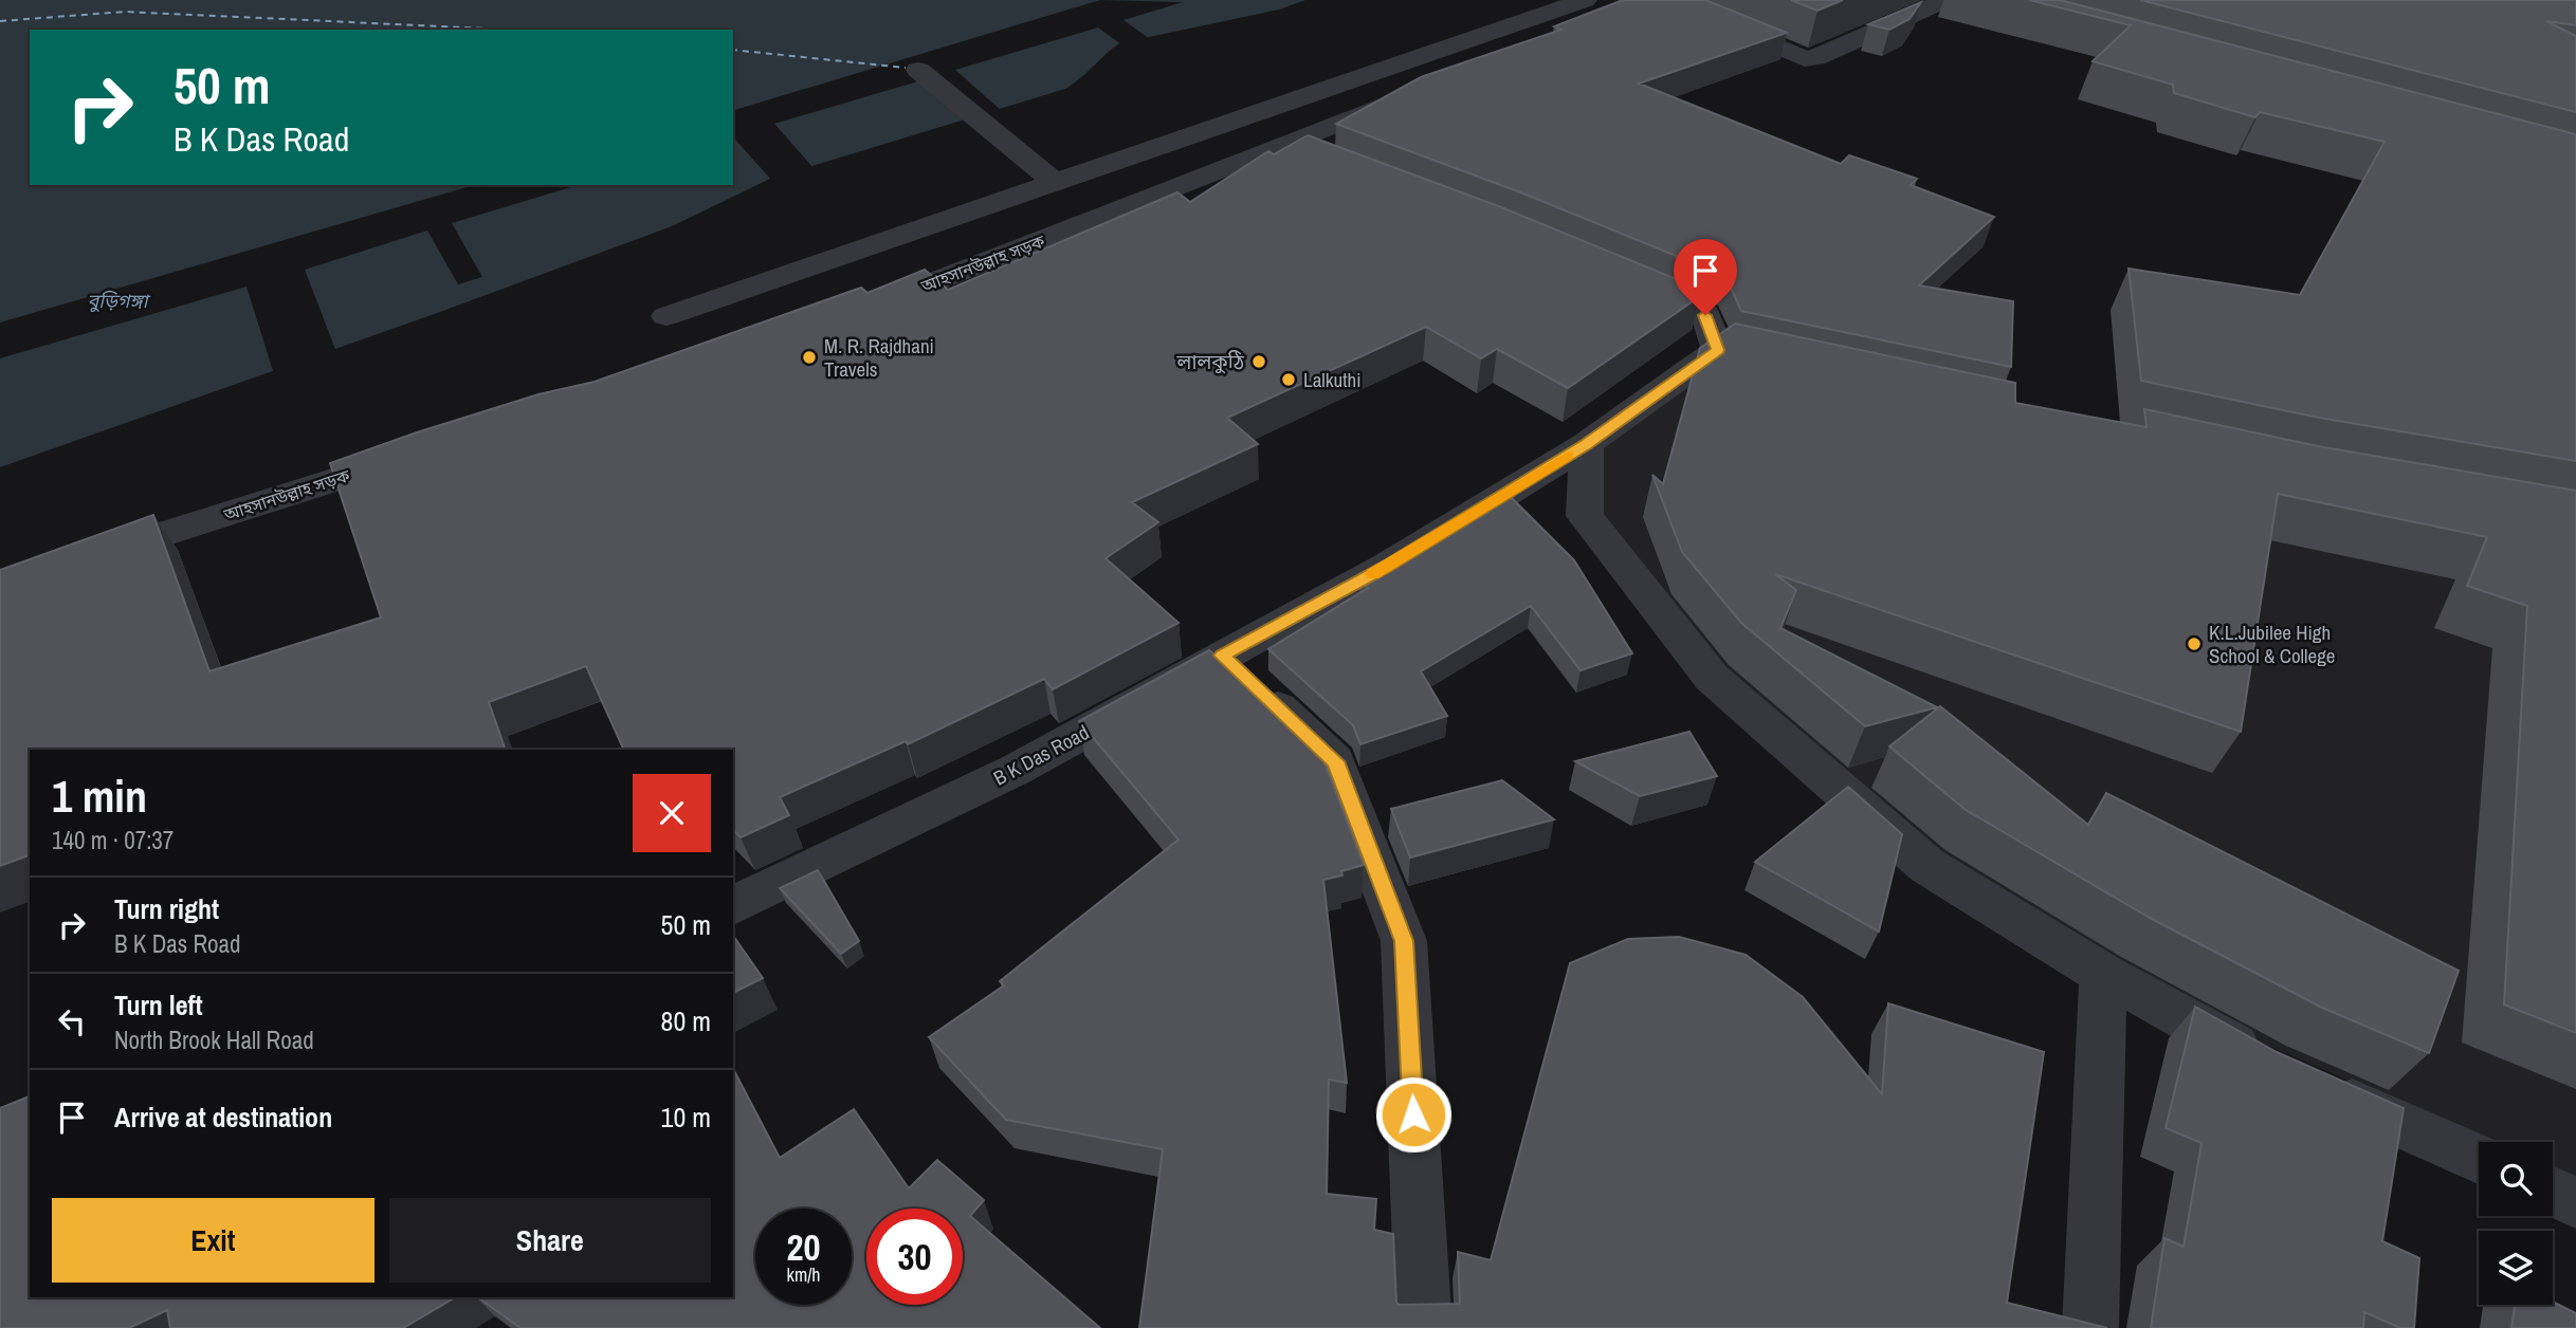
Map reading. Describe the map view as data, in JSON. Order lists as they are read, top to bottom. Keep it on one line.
{"streets":{"street":["আহসানউল্লাহ সড়ক","B K Das Road"]},"water":["বুড়িগঙ্গা"],"places":["M. R. Rajdhani Travels","লালকুঠি","Lalkuthi","K.L.Jubilee High School & College"],"page":{"turn":["50 m","B K Das Road"],"heading":["1 min","140 m · 07:37"],"list":[{"name":"Turn right","note":"B K Das Road","value":"50 m"},{"name":"Turn left","note":"North Brook Hall Road","value":"80 m"},{"name":"Arrive at destination","value":"10 m"}],"buttons":["Exit","Share"],"speed":"20 km/h","limit":"30"}}
